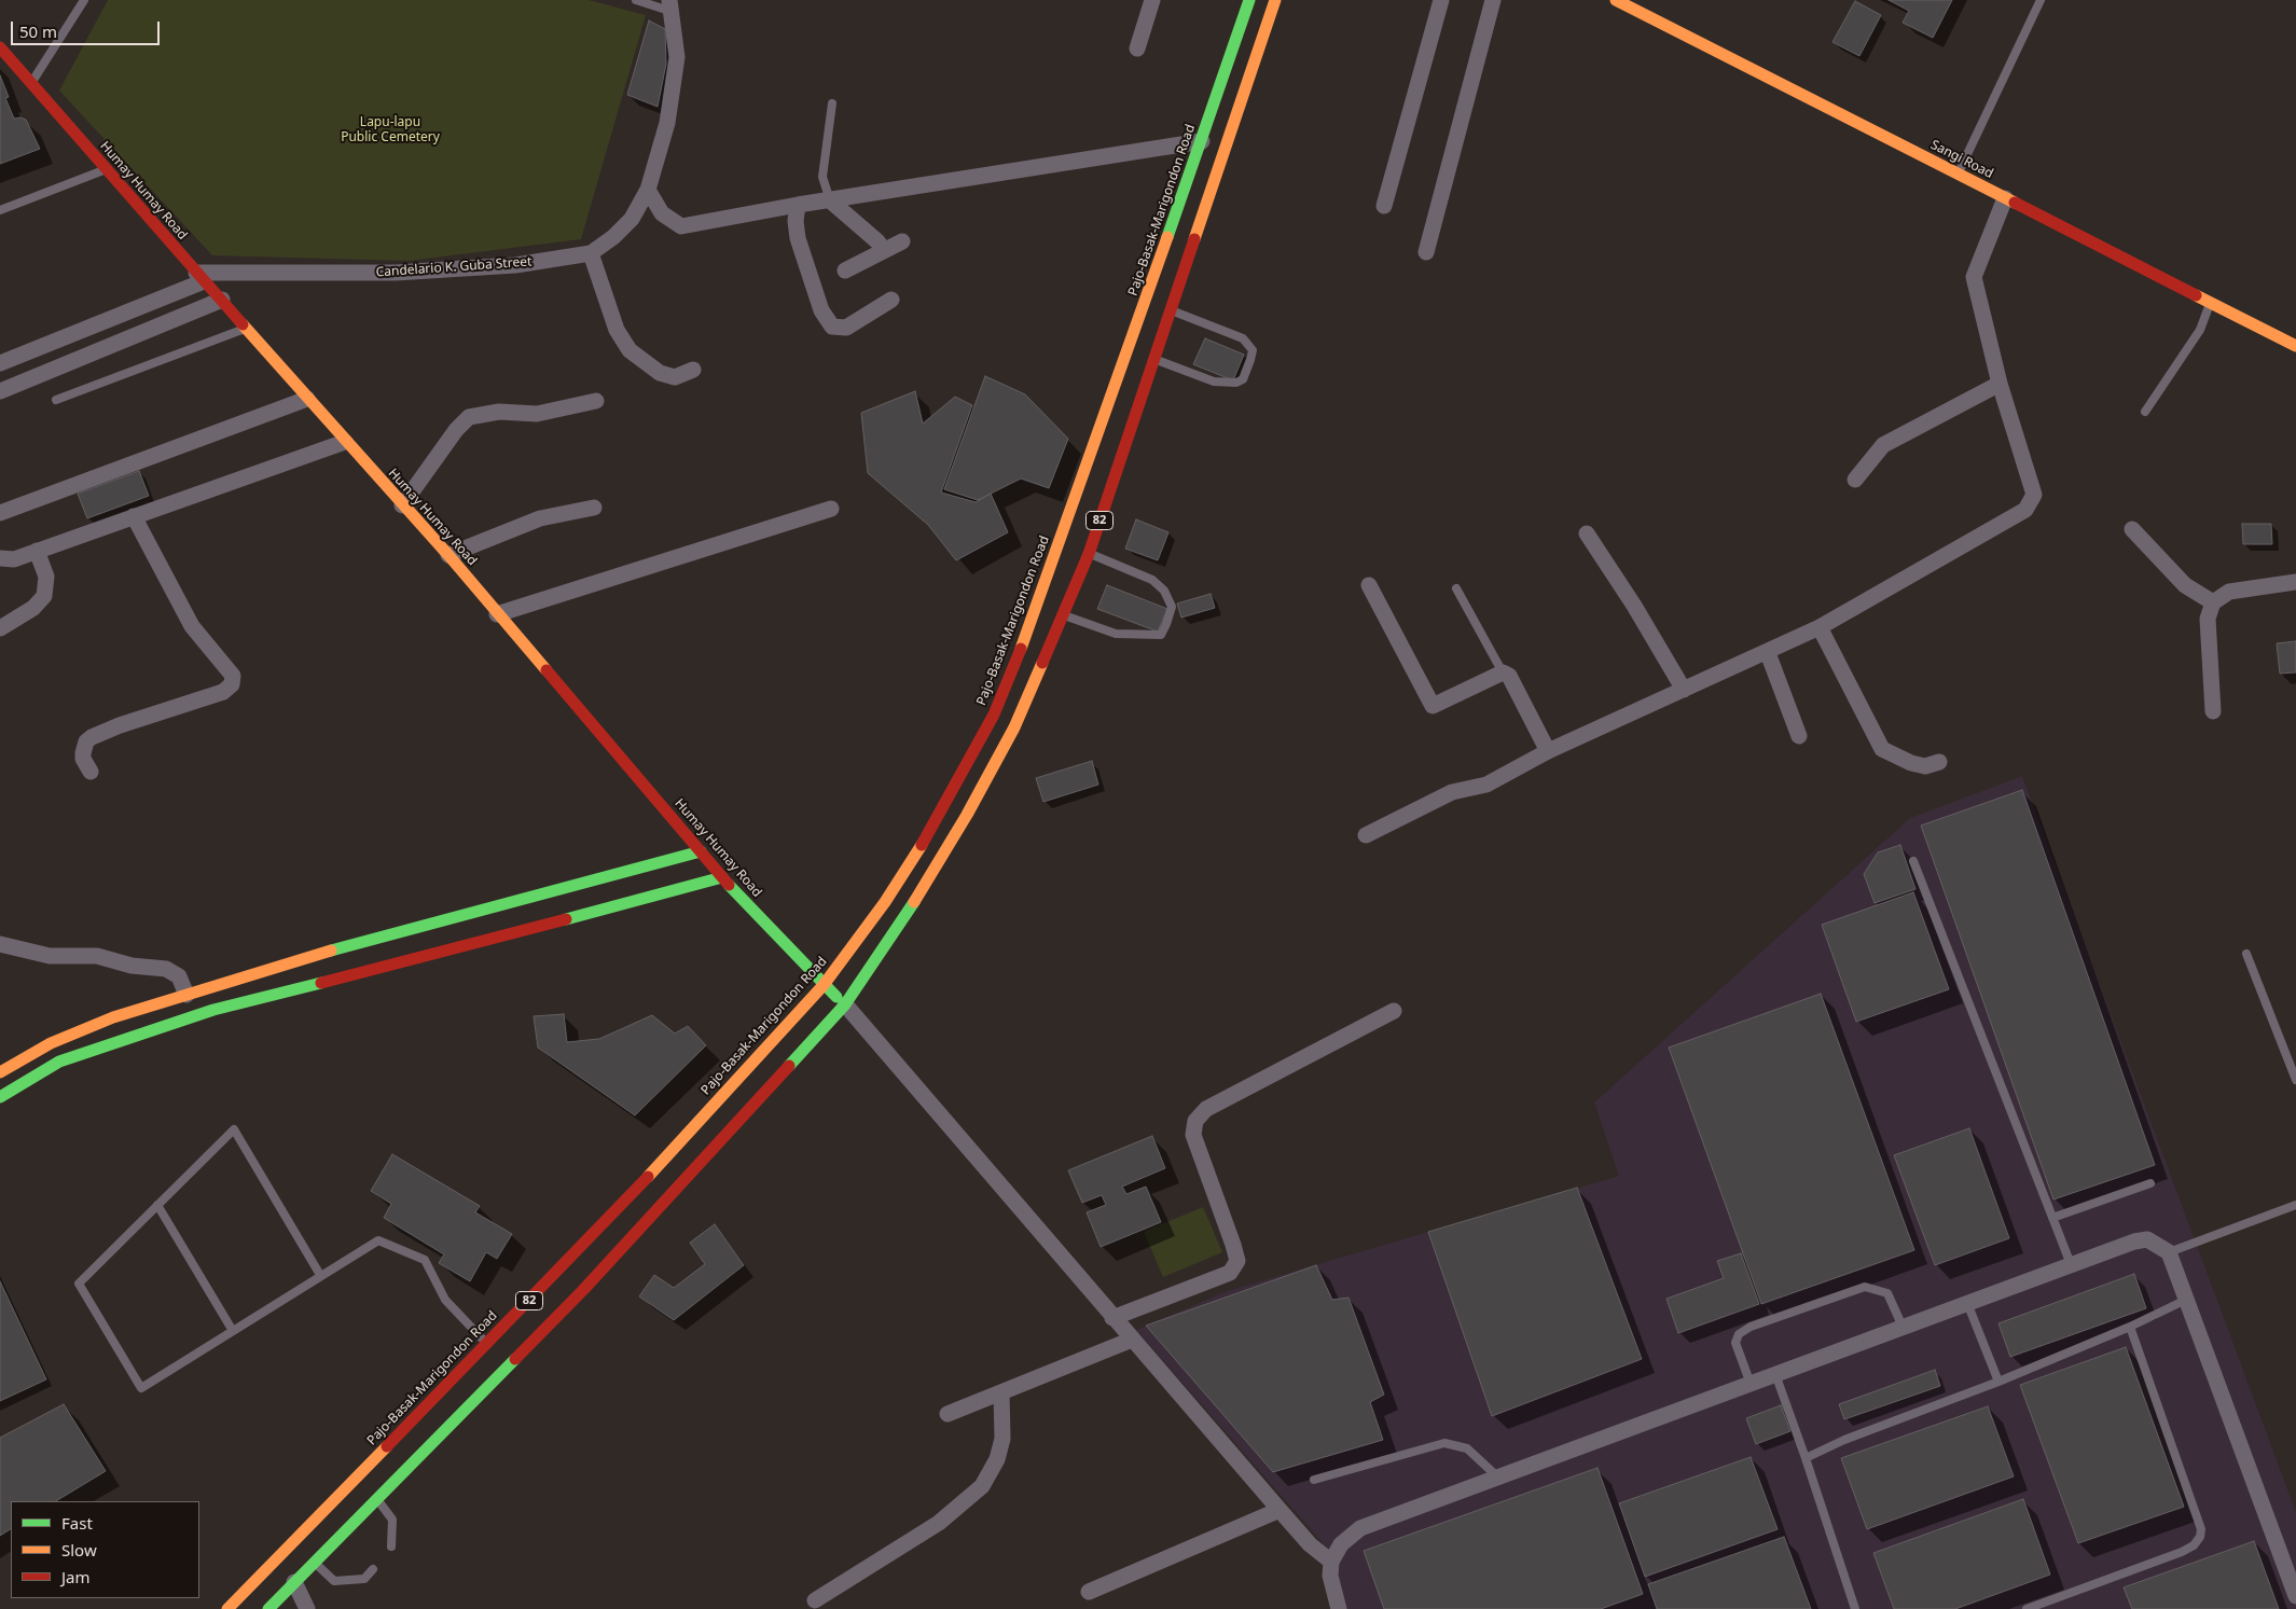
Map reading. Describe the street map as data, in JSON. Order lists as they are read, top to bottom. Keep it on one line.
{"streets":{"main road":["Sangi Road","Humay Humay Road","Pajo-Basak-Marigondon Road","82"],"street":["Candelario K. Guba Street"]},"crossings":[["Humay Humay Road","Pajo-Basak-Marigondon Road"],["Humay Humay Road","Candelario K. Guba Street"]],"parks":["Lapu-lapu Public Cemetery"],"legend":["Fast","Slow","Jam"],"scale_bar":"50 m"}
